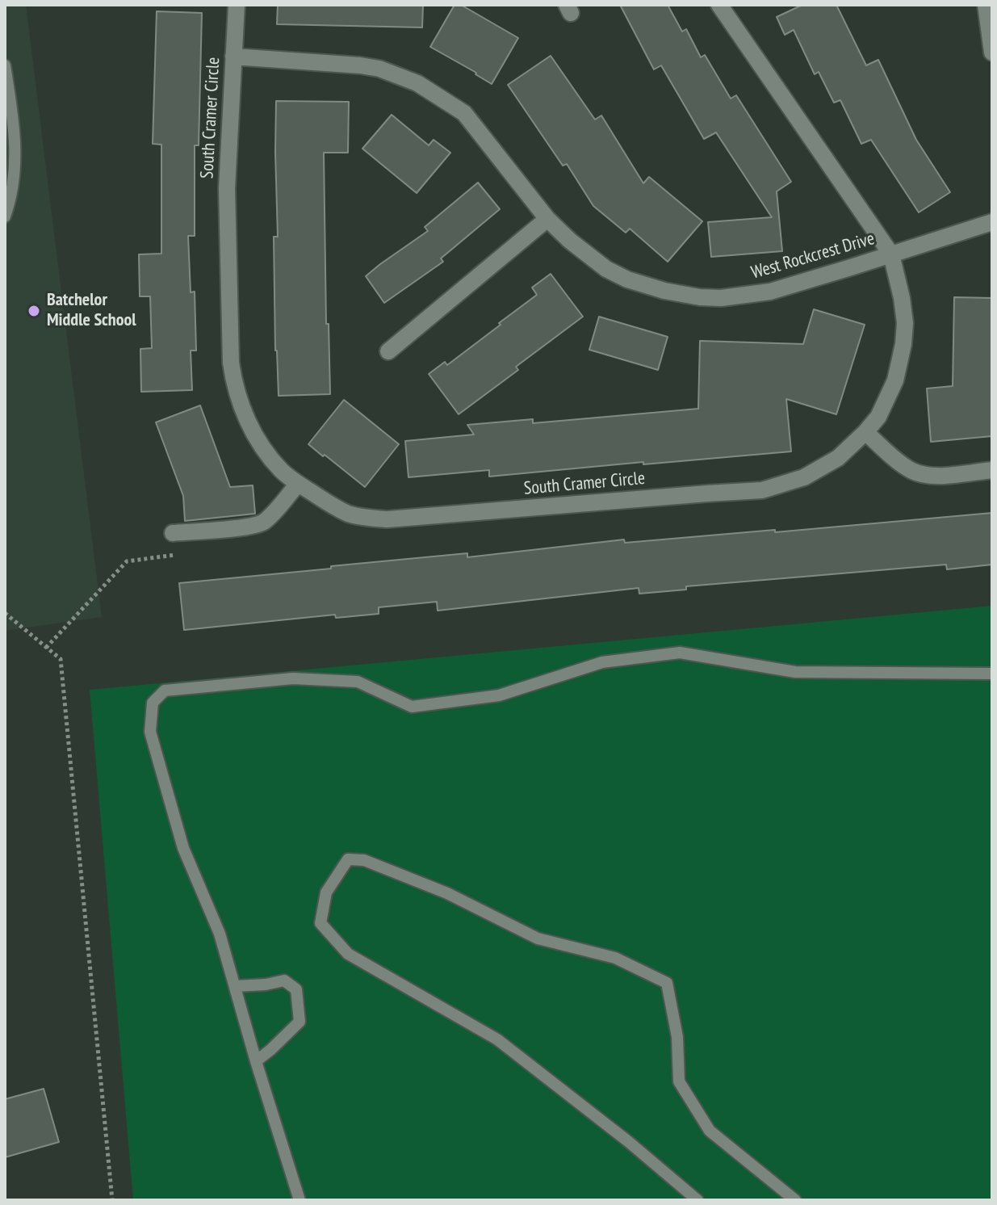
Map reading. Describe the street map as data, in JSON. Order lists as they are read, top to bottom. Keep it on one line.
{"streets":{"street":["South Cramer Circle","West Rockcrest Drive"]},"crossings":[["South Cramer Circle","West Rockcrest Drive"]],"places":["Batchelor Middle School"]}
